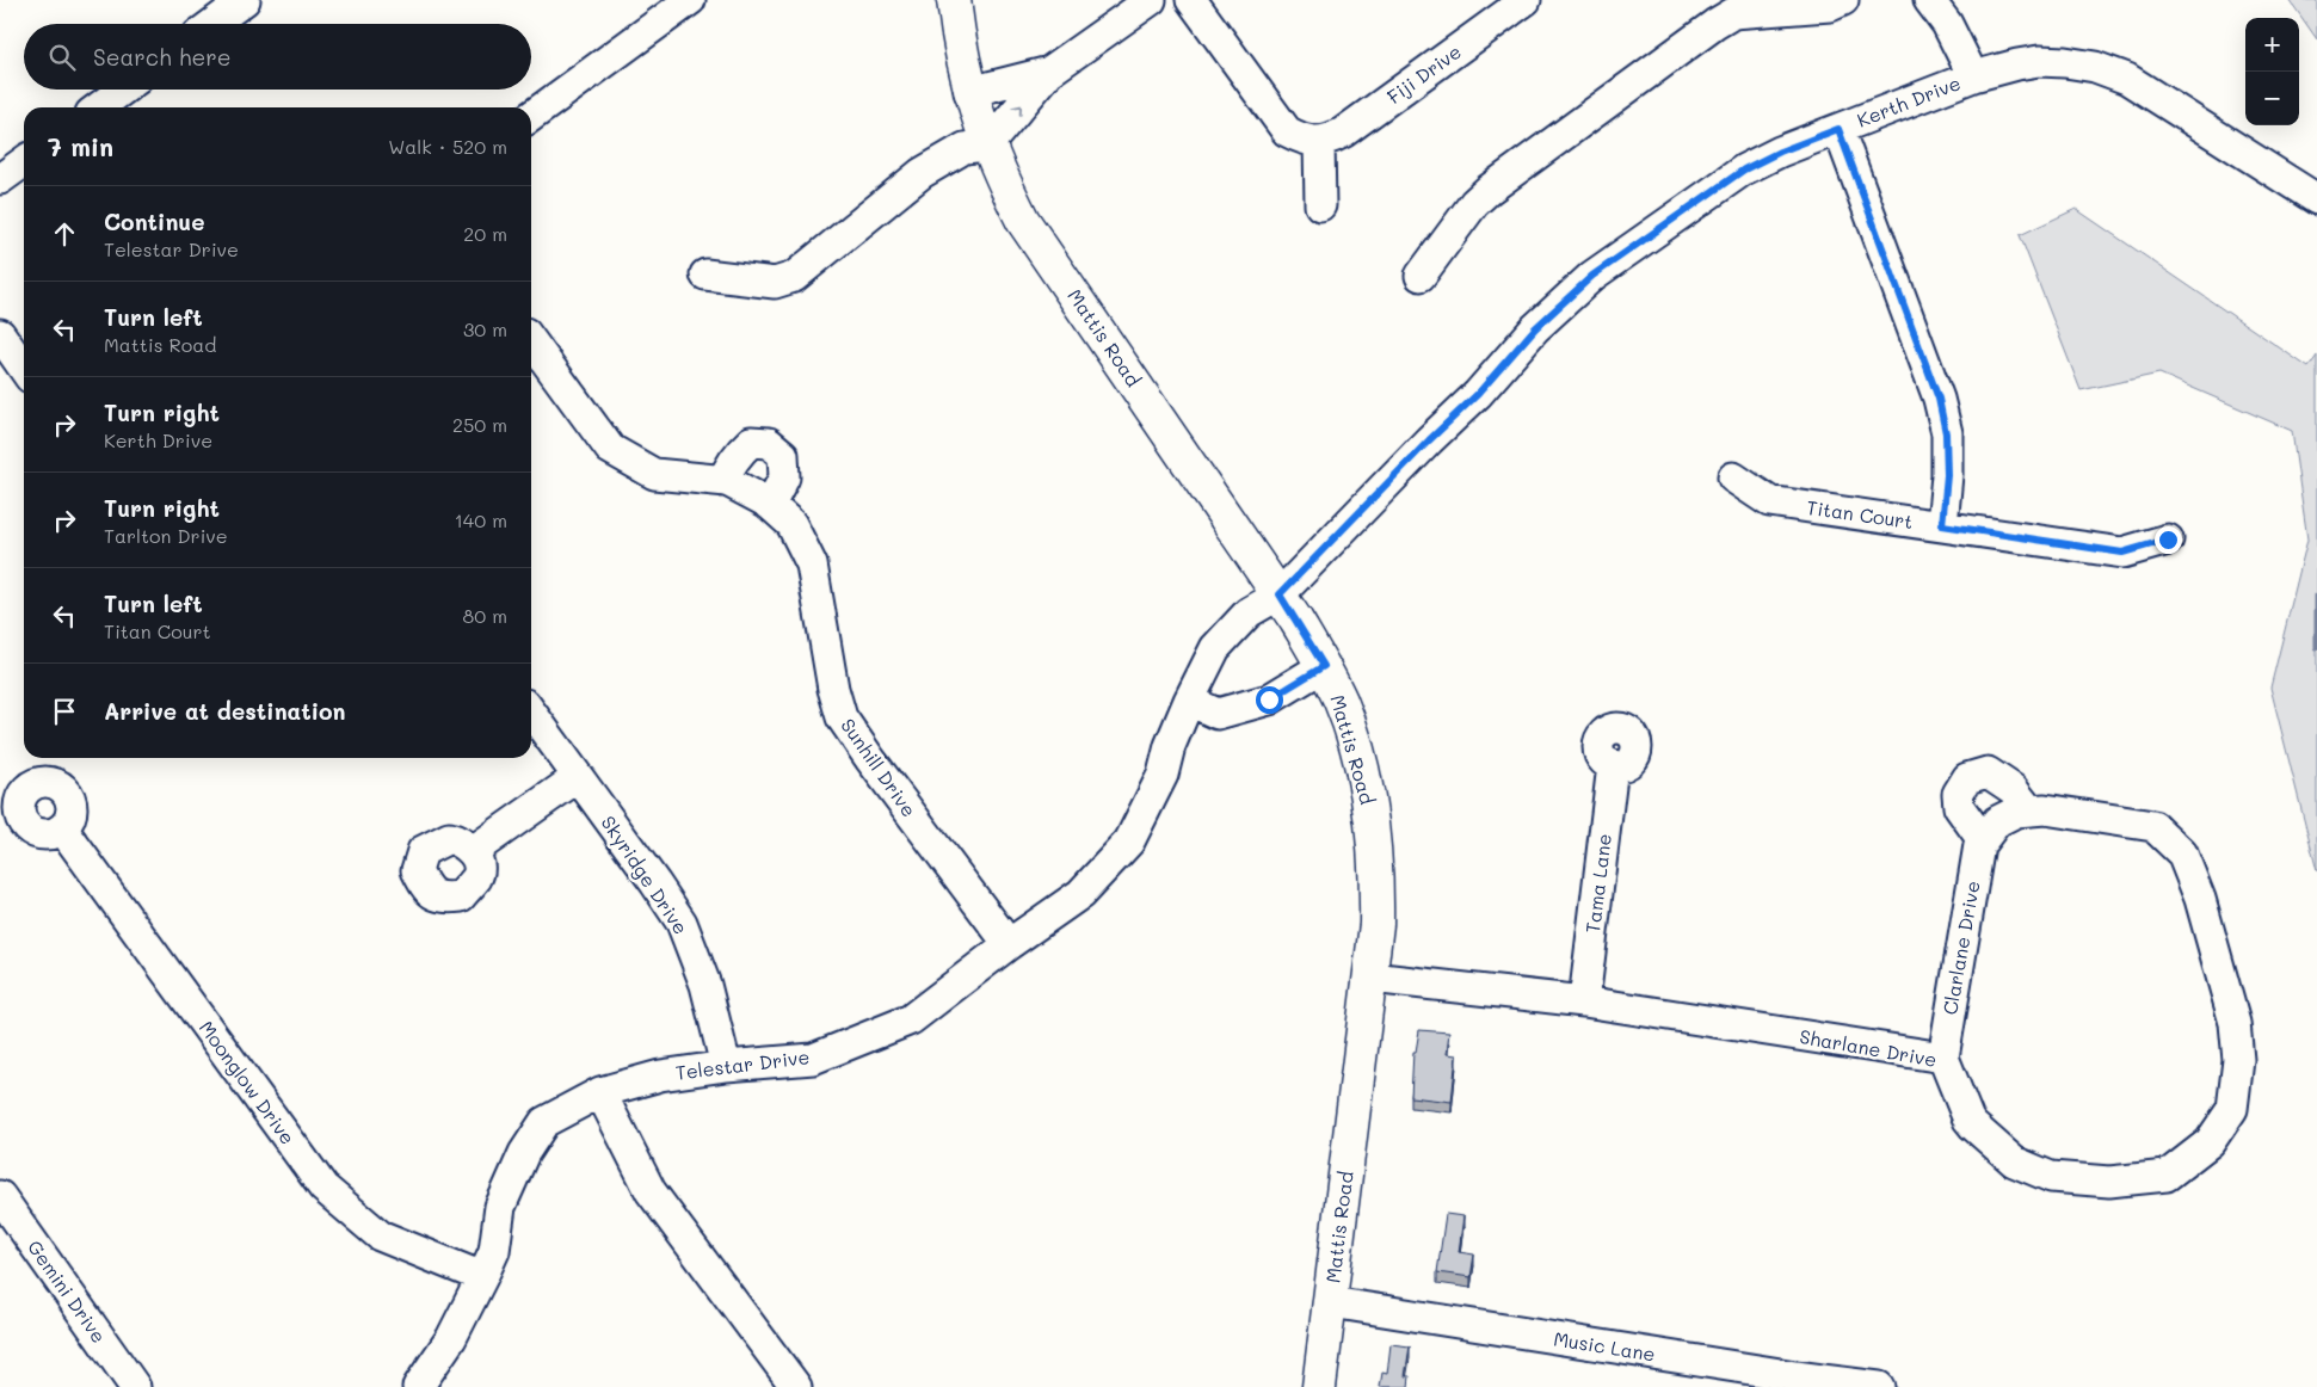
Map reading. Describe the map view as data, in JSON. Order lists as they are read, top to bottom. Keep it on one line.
{"streets":{"main road":["Mattis Road"],"street":["Fiji Drive","Kerth Drive","Titan Court","Sunhill Drive","Skyridge Drive","Tama Lane","Clarlane Drive","Sharlane Drive","Telestar Drive","Moonglow Drive","Gemini Drive","Music Lane"]},"crossings":[["Kerth Drive","Mattis Road"],["Kerth Drive","Telestar Drive"],["Mattis Road","Sharlane Drive"],["Mattis Road","Telestar Drive"],["Mattis Road","Music Lane"],["Sunhill Drive","Telestar Drive"],["Skyridge Drive","Telestar Drive"],["Tama Lane","Sharlane Drive"],["Clarlane Drive","Sharlane Drive"],["Telestar Drive","Moonglow Drive"]],"page":{"map_buttons":["+","−"],"search":"Search here","heading":["7 min","Walk · 520 m"],"list":[["Continue","Telestar Drive","20 m"],["Turn left","Mattis Road","30 m"],["Turn right","Kerth Drive","250 m"],["Turn right","Tarlton Drive","140 m"],["Turn left","Titan Court","80 m"],"Arrive at destination"]}}
